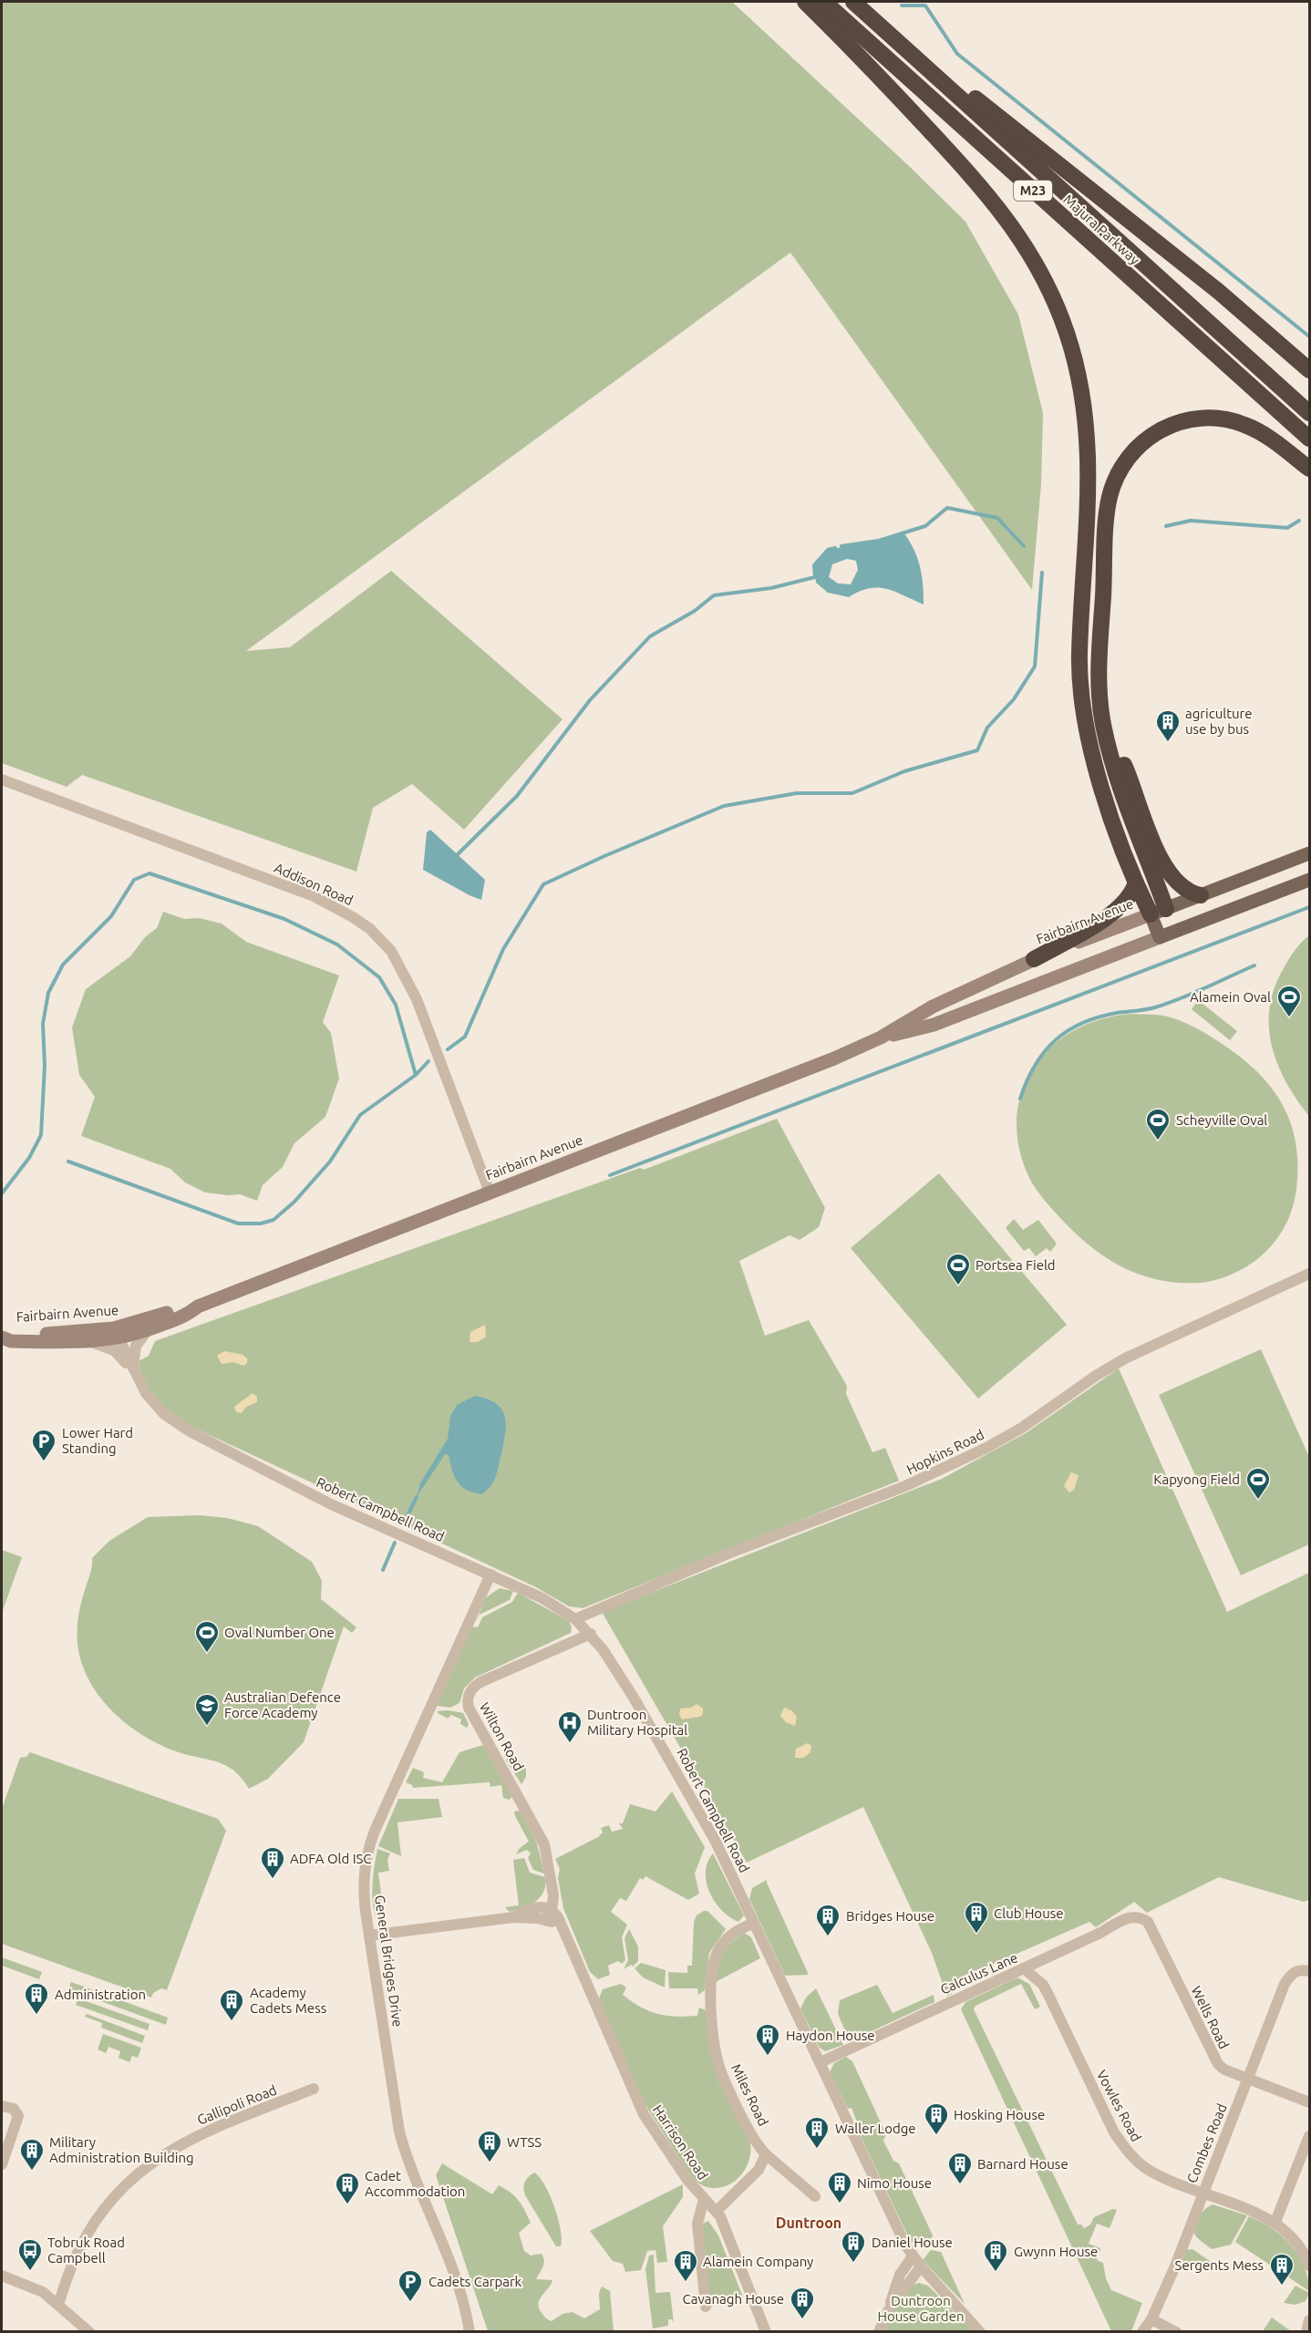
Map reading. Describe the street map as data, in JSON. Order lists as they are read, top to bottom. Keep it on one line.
{"streets":{"highway":["M23","Majura Parkway"],"main road":["Fairbairn Avenue"],"street":["Addison Road","Hopkins Road","Robert Campbell Road","Wilton Road","General Bridges Drive","Calculus Lane","Wells Road","Miles Road","Gallipoli Road","Vowles Road","Harrison Road","Combes Road"]},"crossings":[["Addison Road","Fairbairn Avenue"],["Fairbairn Avenue","Robert Campbell Road"],["Hopkins Road","Robert Campbell Road"],["Robert Campbell Road","Wilton Road"],["Robert Campbell Road","General Bridges Drive"],["Robert Campbell Road","Calculus Lane"],["Robert Campbell Road","Miles Road"],["Wilton Road","Harrison Road"],["Calculus Lane","Wells Road"],["Calculus Lane","Vowles Road"],["Wells Road","Combes Road"],["Vowles Road","Combes Road"]],"districts":["Duntroon"],"parks":["Duntroon House Garden"],"places":{"building":["agriculture use by bus","ADFA Old ISC","Club House","Bridges House","Administration","Academy Cadets Mess","Haydon House","Hosking House","Waller Lodge","WTSS","Military Administration Building","Barnard House","Nimo House","Cadet Accommodation","Daniel House","Gwynn House","Alamein Company","Sergents Mess","Cavanagh House"],"sports":["Alamein Oval","Scheyville Oval","Portsea Field","Kapyong Field","Oval Number One"],"parking":["Lower Hard Standing","Cadets Carpark"],"school or university":["Australian Defence Force Academy"],"hospital":["Duntroon Military Hospital"],"bus stop":["Tobruk Road Campbell"]}}
